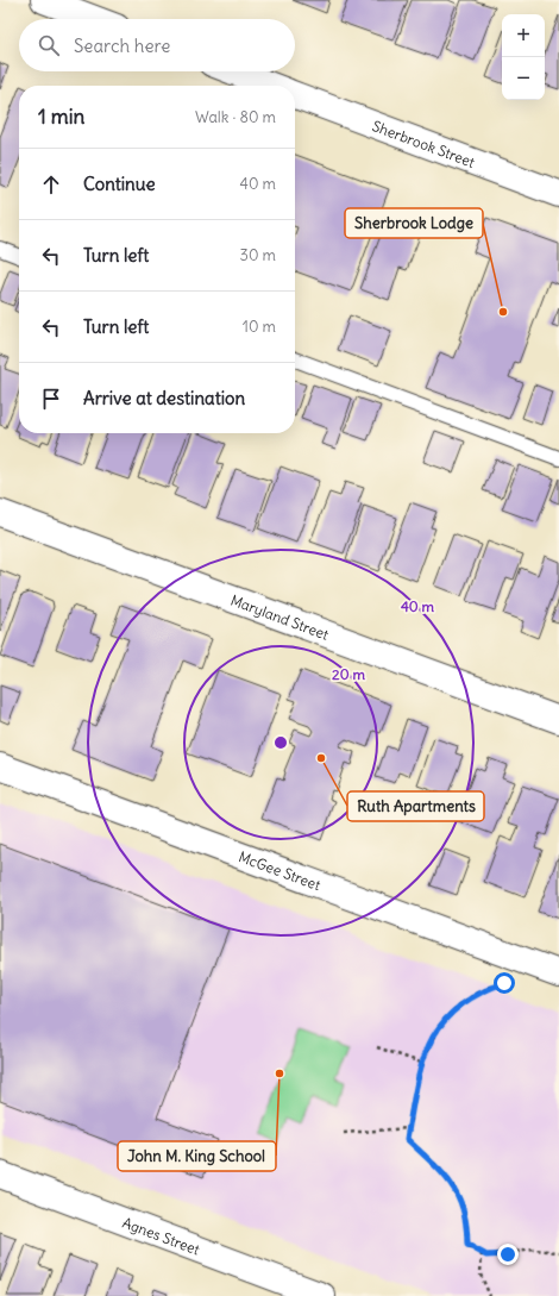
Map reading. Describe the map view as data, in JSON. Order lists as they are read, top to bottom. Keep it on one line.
{"streets":{"main road":["Sherbrook Street","Maryland Street","McGee Street","Agnes Street"]},"places":["Sherbrook Lodge","Ruth Apartments","John M. King School"],"page":{"map_buttons":["+","−"],"search":"Search here","heading":["1 min","Walk · 80 m"],"list":[["Continue","40 m"],["Turn left","30 m"],["Turn left","10 m"],"Arrive at destination"]},"rings":["40 m","20 m"]}
